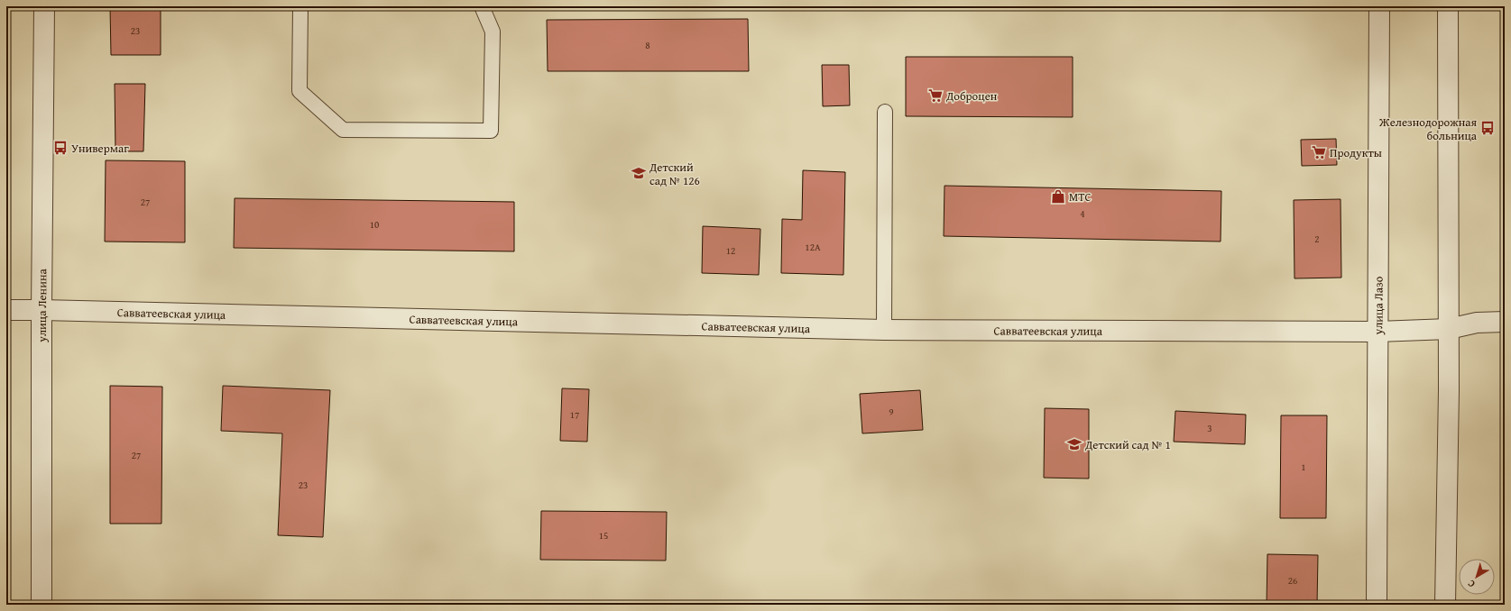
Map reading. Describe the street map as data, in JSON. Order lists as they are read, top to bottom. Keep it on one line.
{"streets":{"street":["улица Ленина","улица Лазо","Савватеевская улица"]},"crossings":[["улица Ленина","Савватеевская улица"],["улица Лазо","Савватеевская улица"]],"places":{"supermarket":["Доброцен","Продукты"],"bus stop":["Железнодорожная больница","Универмаг"],"school or university":["Детский сад № 126","Детский сад № 1"],"shop":["МТС"]},"house_numbers":["23","8","27","4","10","2","12А","12","9","17","3","27","1","23","15","26"],"north":"bottom left"}
